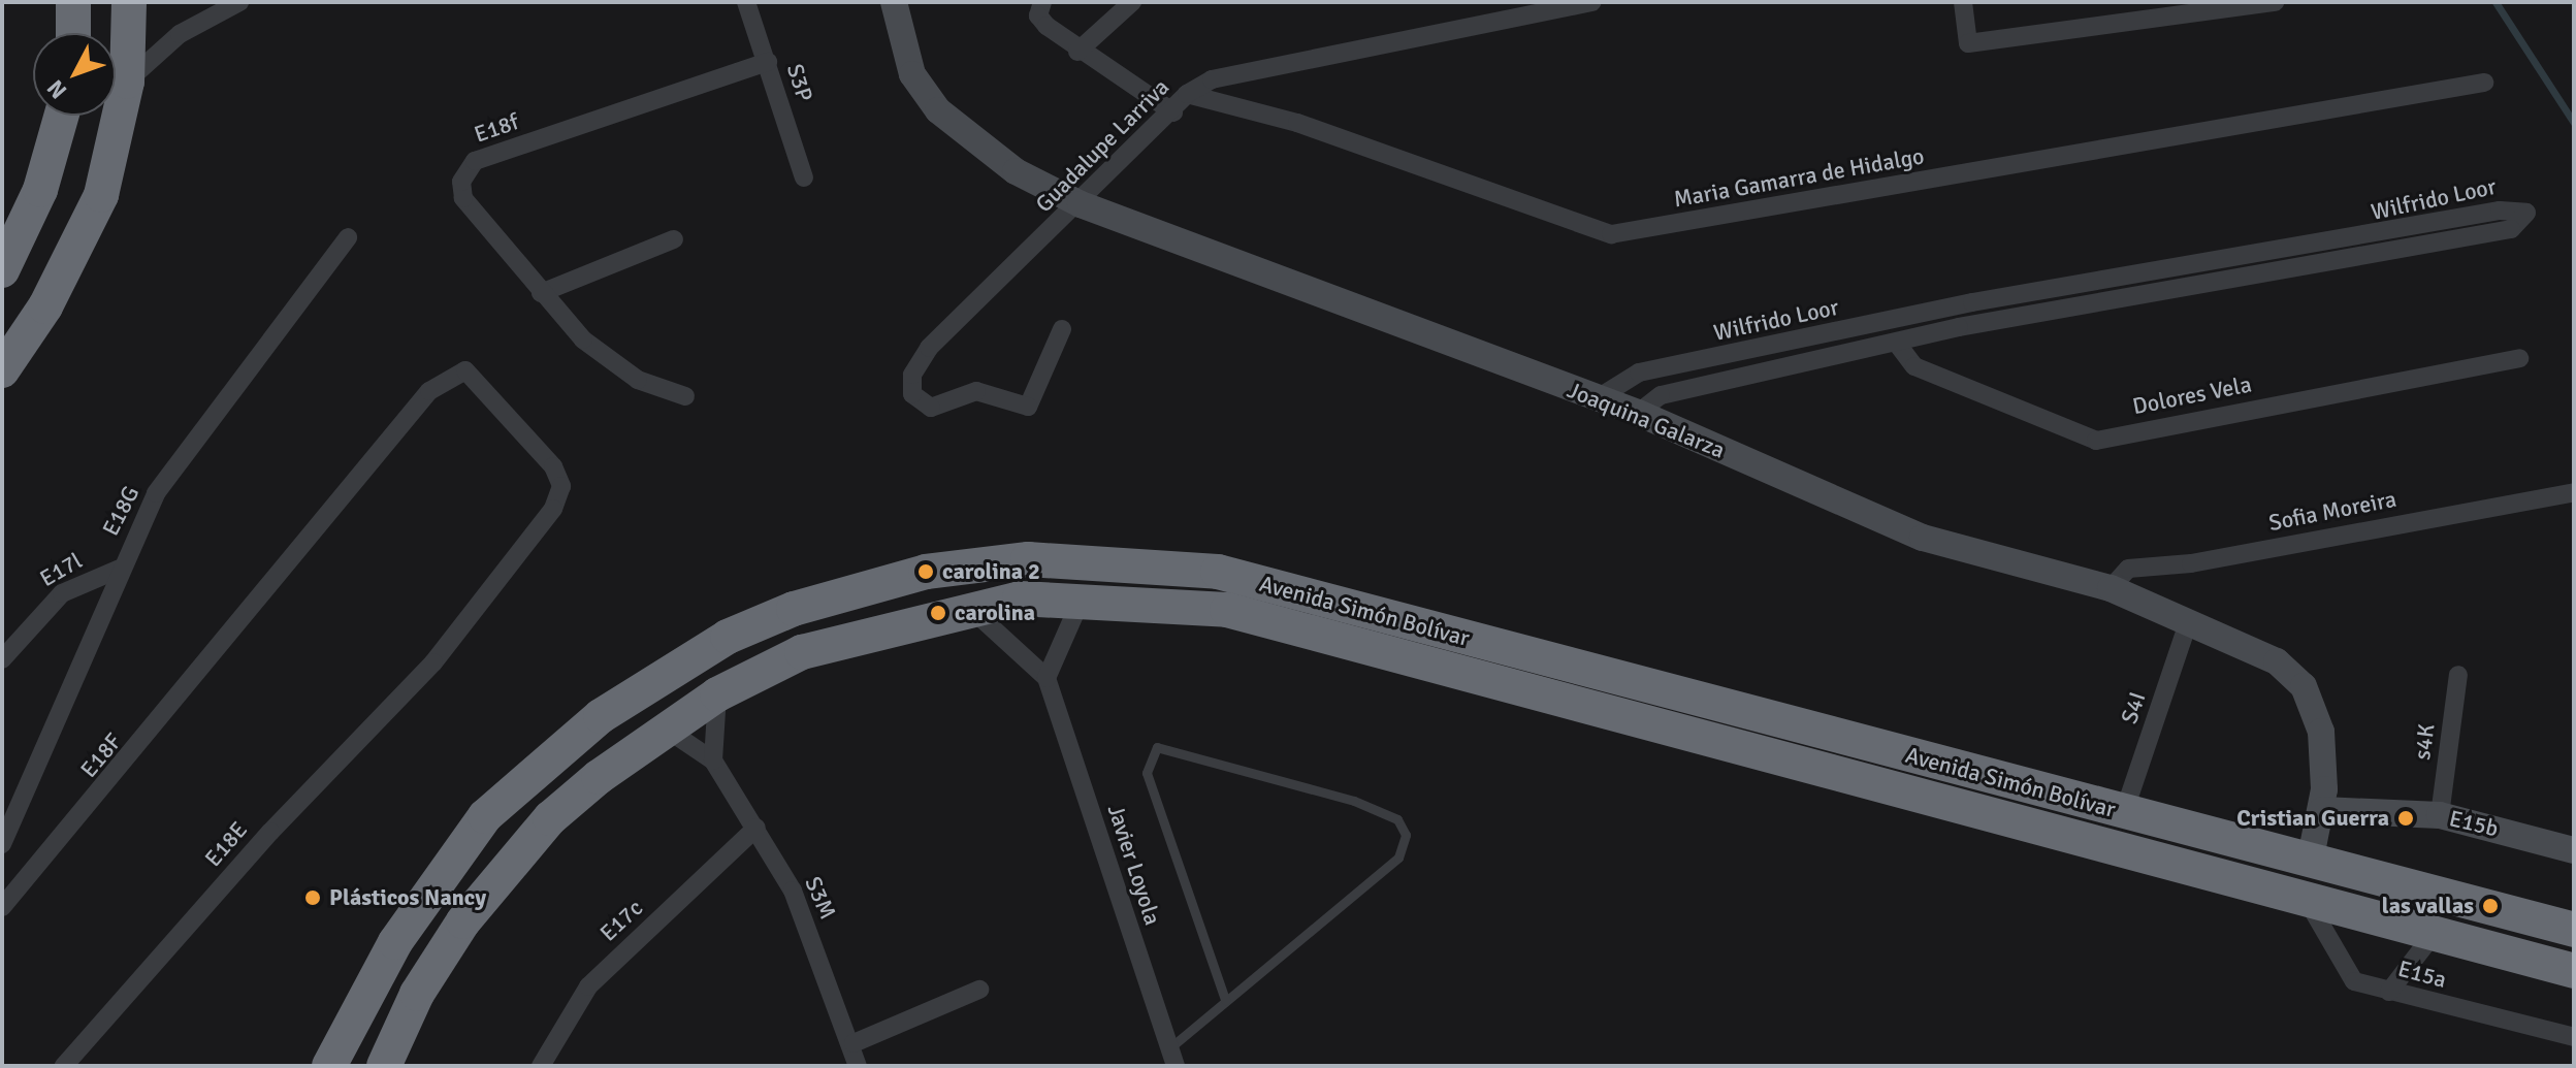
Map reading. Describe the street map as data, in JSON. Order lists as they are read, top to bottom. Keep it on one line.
{"streets":{"highway":["Avenida Simón Bolívar"],"street":["S3P","E18f","Guadalupe Larriva","Maria Gamarra de Hidalgo","Wilfrido Loor","Dolores Vela","Joaquina Galarza","E18G","Sofia Moreira","E17l","S4I","s4K","E18F","E15b","E18E","Javier Loyola","S3M","E17c","E15a"]},"crossings":[["S3P","E18f"],["Guadalupe Larriva","Maria Gamarra de Hidalgo"],["Guadalupe Larriva","Joaquina Galarza"],["Wilfrido Loor","Dolores Vela"],["Wilfrido Loor","Joaquina Galarza"],["Joaquina Galarza","Sofia Moreira"],["Joaquina Galarza","Avenida Simón Bolívar"],["Joaquina Galarza","S4I"],["Joaquina Galarza","E15b"],["E18G","E17l"],["Avenida Simón Bolívar","S4I"],["Avenida Simón Bolívar","Javier Loyola"],["Avenida Simón Bolívar","S3M"],["Avenida Simón Bolívar","E15a"],["s4K","E15b"],["E18F","E18E"],["S3M","E17c"]],"places":["carolina 2","carolina","Cristian Guerra","Plásticos Nancy","las vallas"],"north":"bottom left"}
